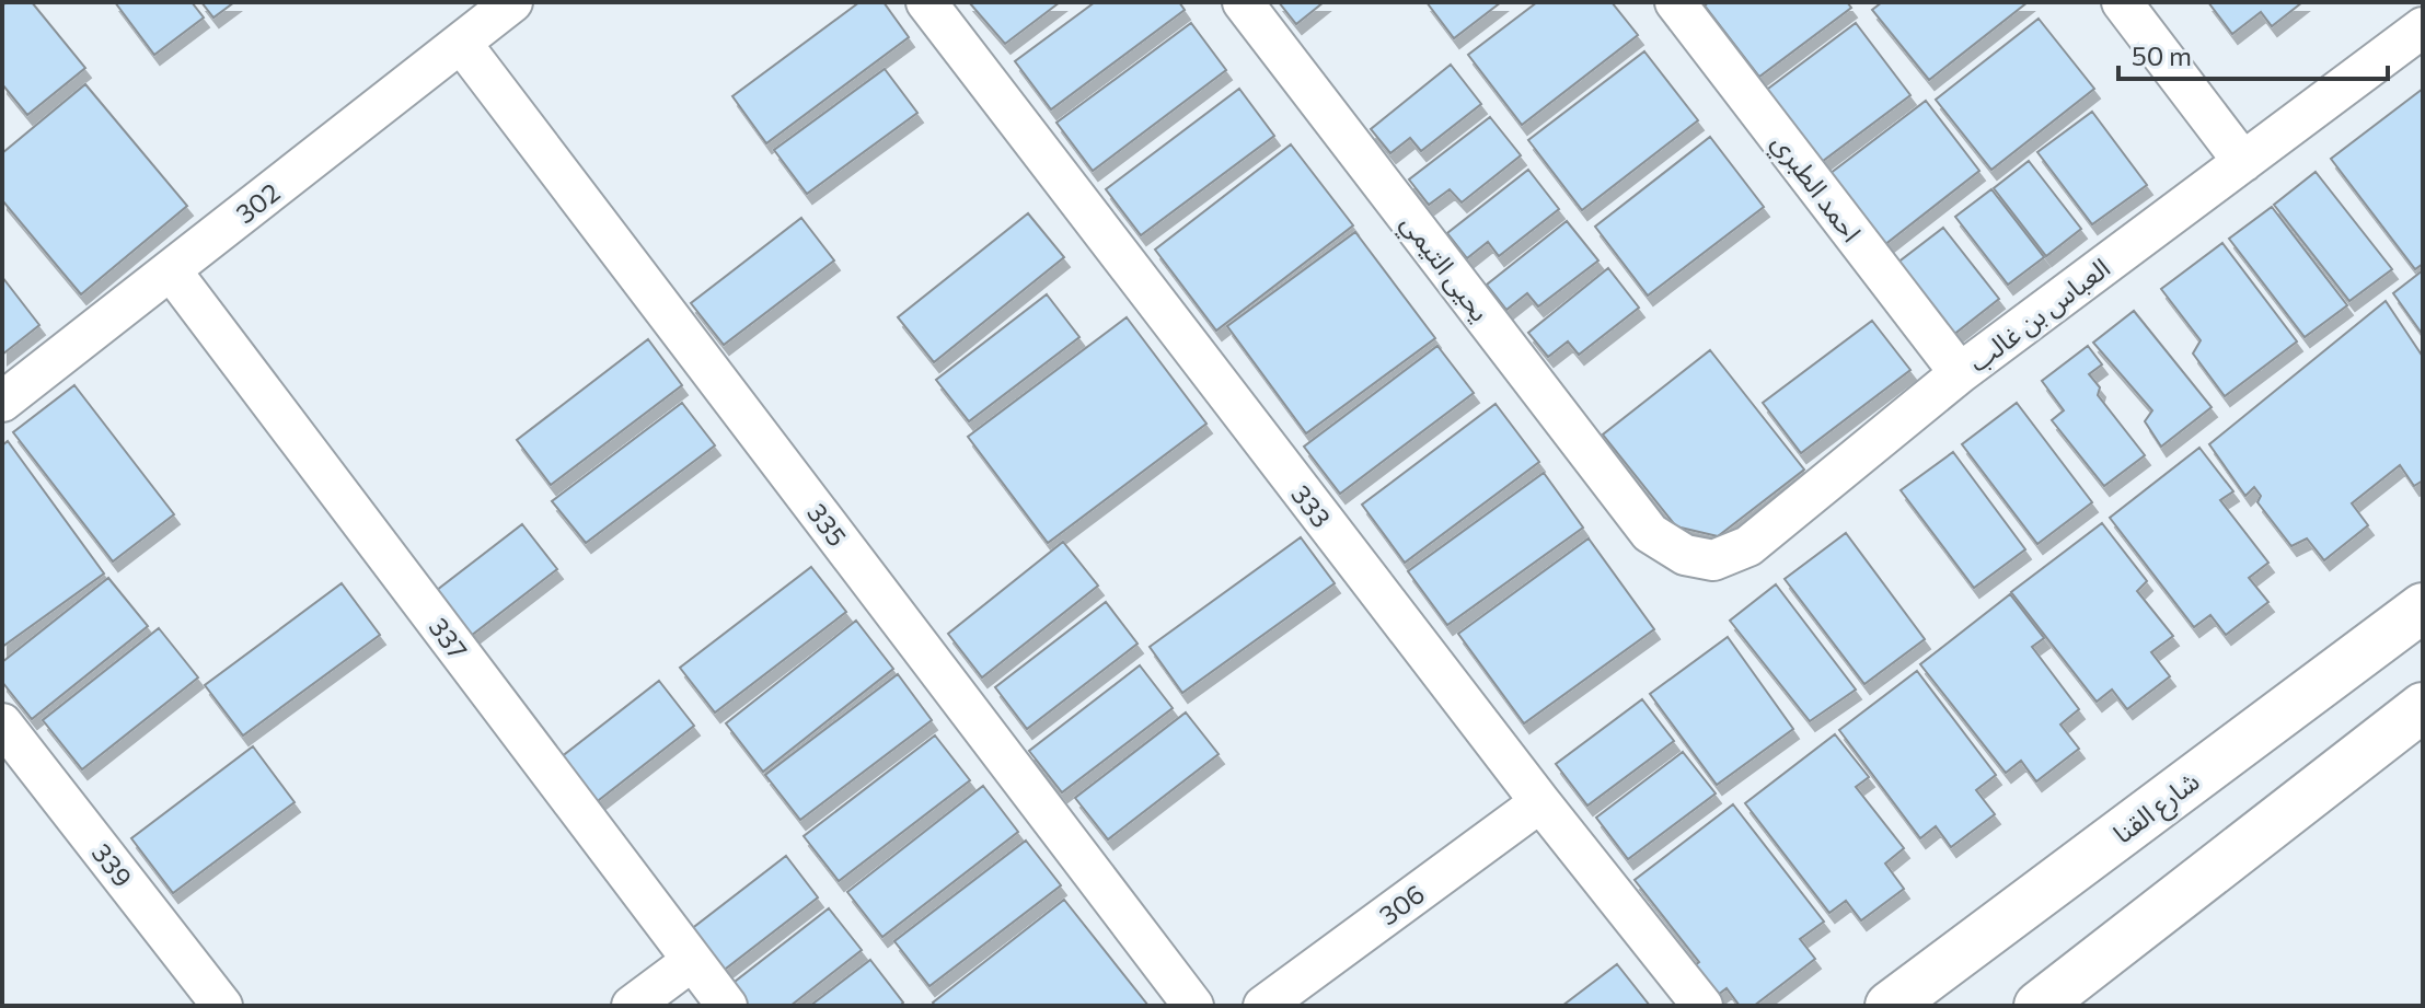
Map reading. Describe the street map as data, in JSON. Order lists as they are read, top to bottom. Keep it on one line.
{"streets":{"street":["احمد الطبري","302","يحيى التيمي","العباس بن غالب","333","335","337","شارع القنا","339","306"]},"crossings":[["احمد الطبري","العباس بن غالب"],["302","335"],["302","337"],["يحيى التيمي","العباس بن غالب"],["333","306"]],"scale_bar":"50 m"}
